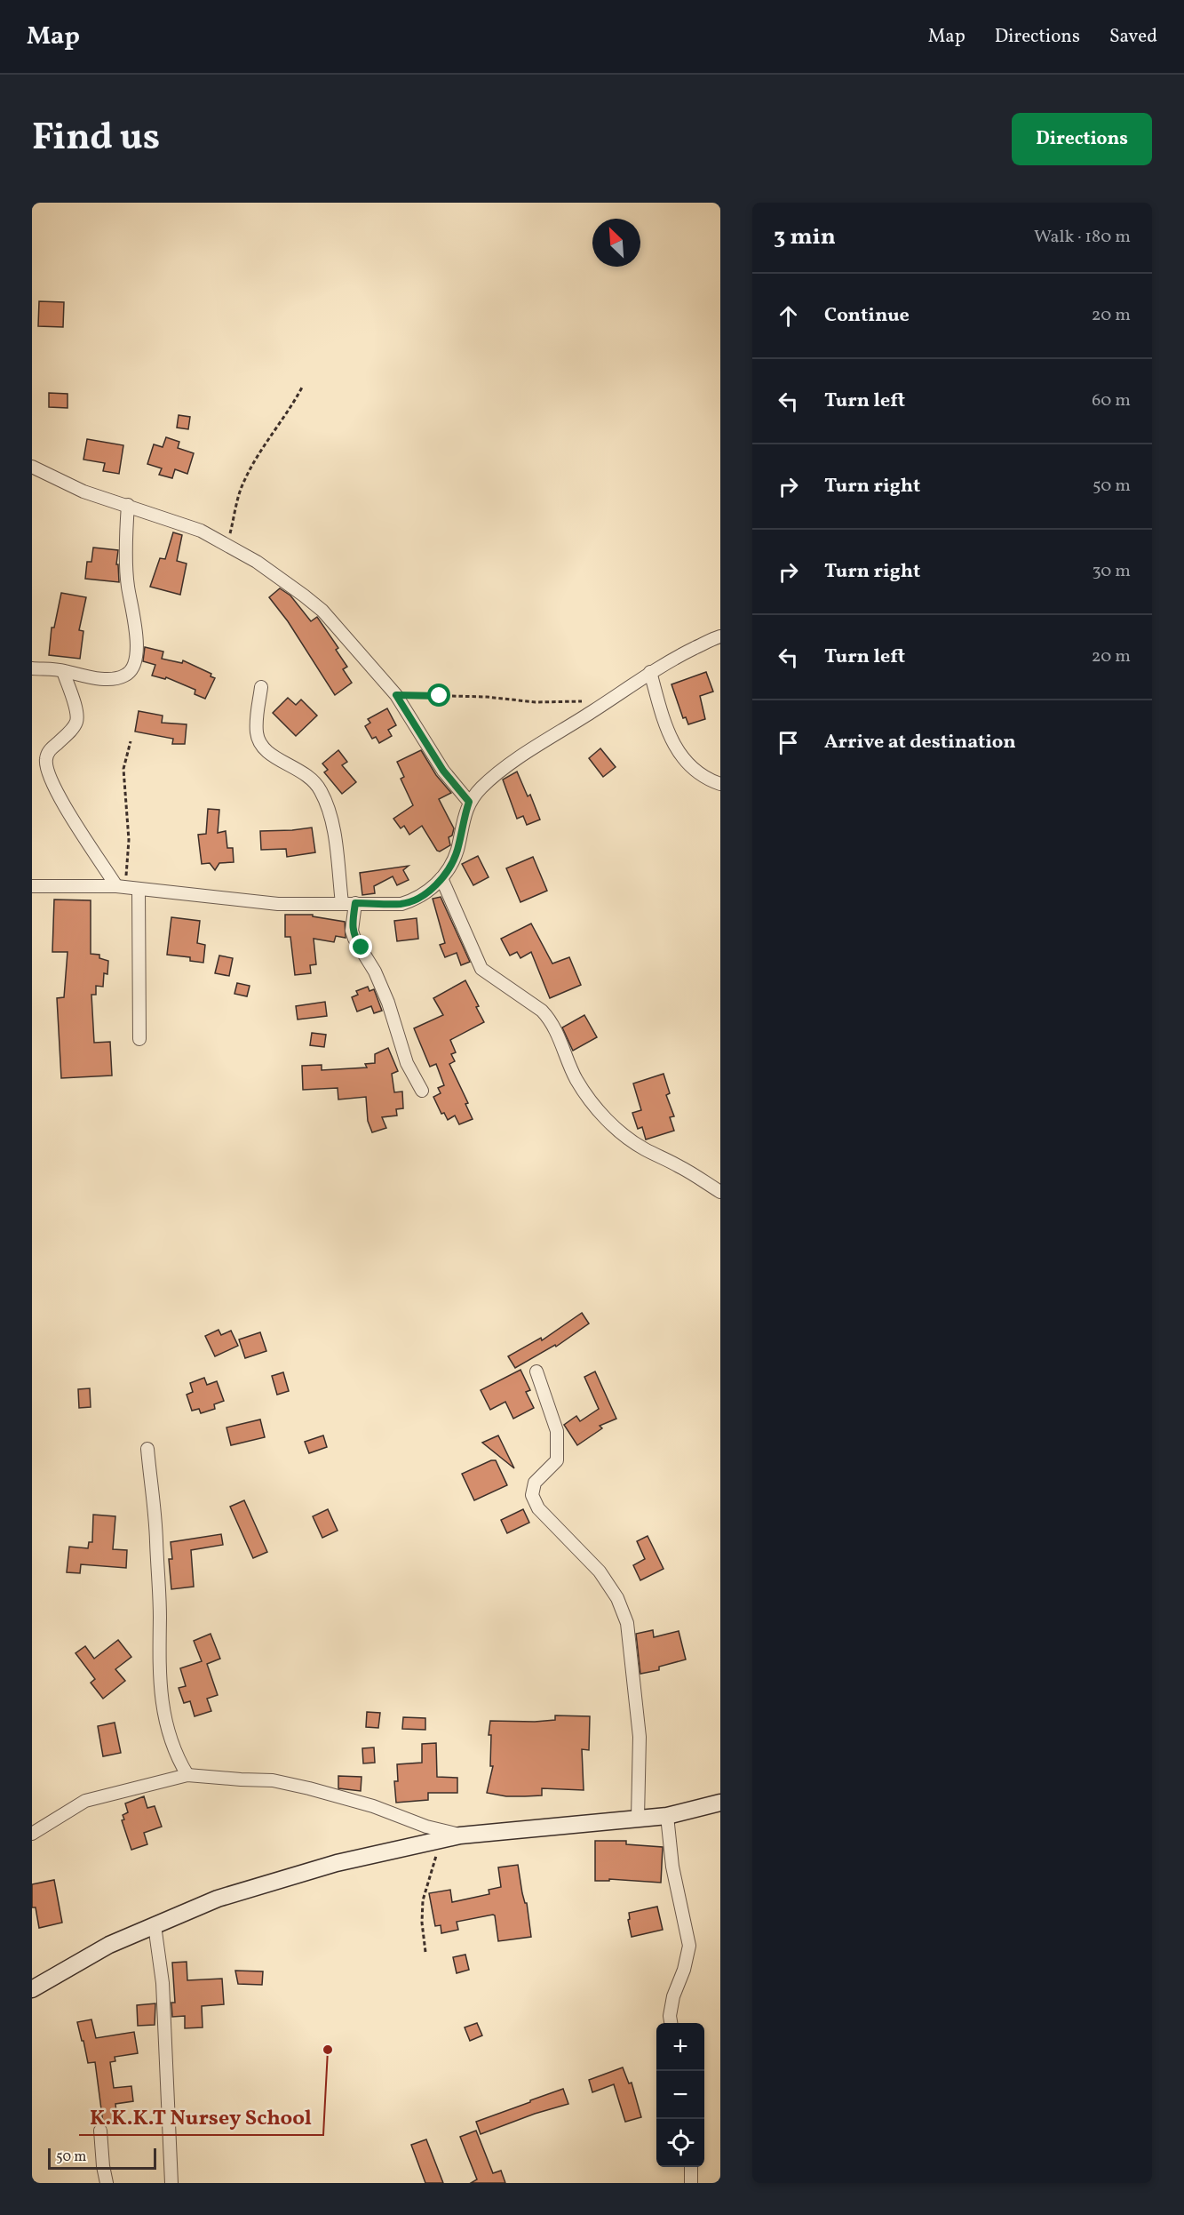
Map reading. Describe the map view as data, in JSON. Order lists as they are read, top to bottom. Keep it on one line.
{"places":["K.K.K.T Nursey School"],"scale_bar":"50 m","north":"top left","page":{"header":"Map","nav":["Map","Directions","Saved"],"title":"Find us","buttons":"Directions","heading":["3 min","Walk · 180 m"],"list":[["Continue","20 m"],["Turn left","60 m"],["Turn right","50 m"],["Turn right","30 m"],["Turn left","20 m"],"Arrive at destination"],"map_buttons":["+","−"],"scale":"50 m"}}
